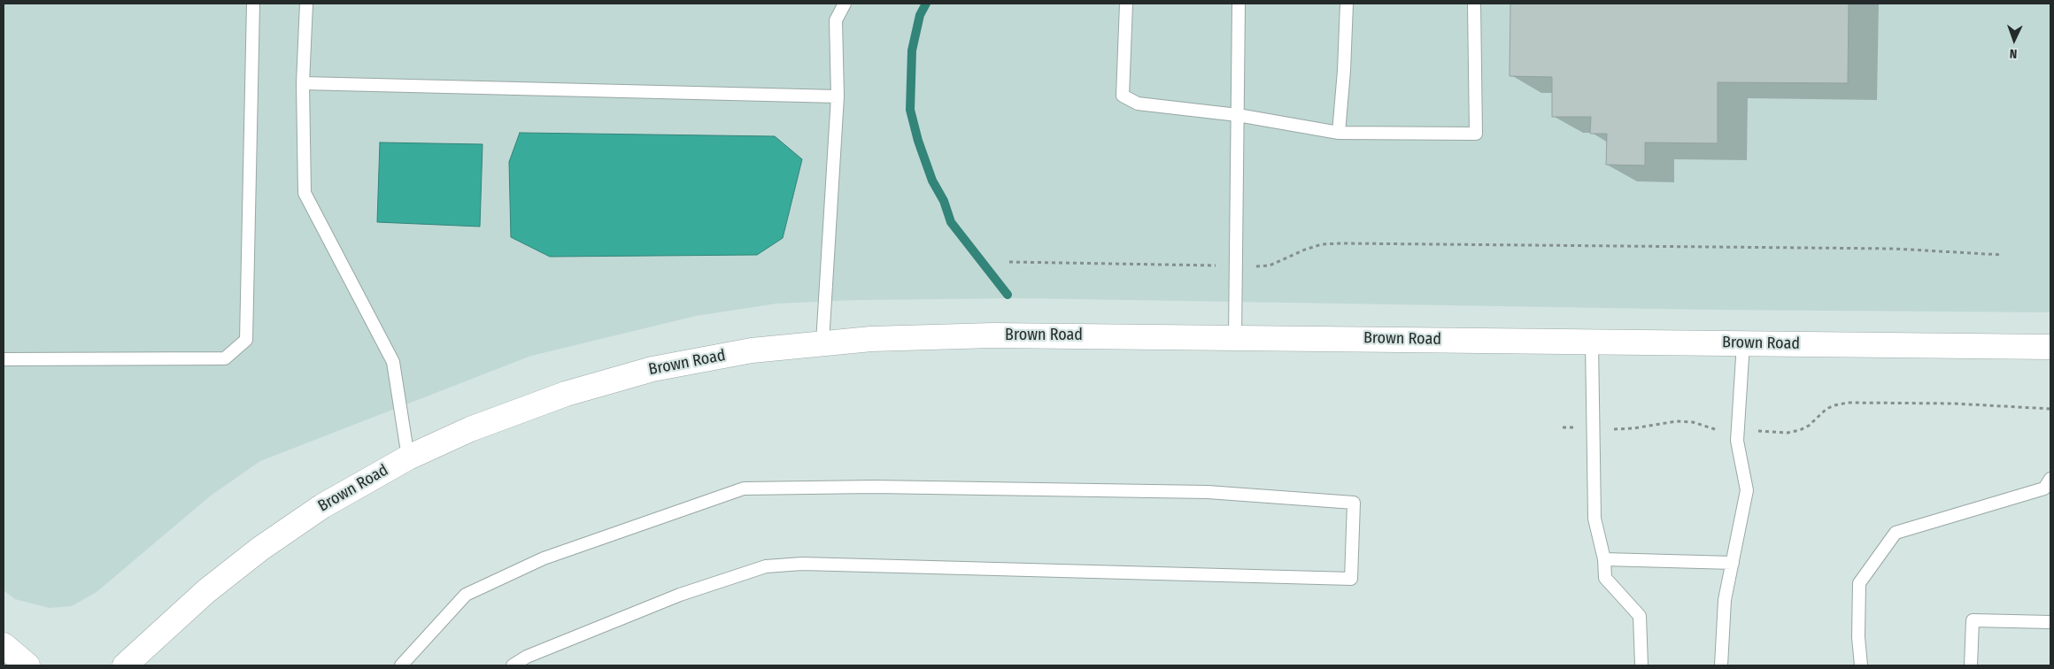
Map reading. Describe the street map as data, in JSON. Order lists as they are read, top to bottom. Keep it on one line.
{"streets":{"main road":["Brown Road"]},"north":"bottom"}
